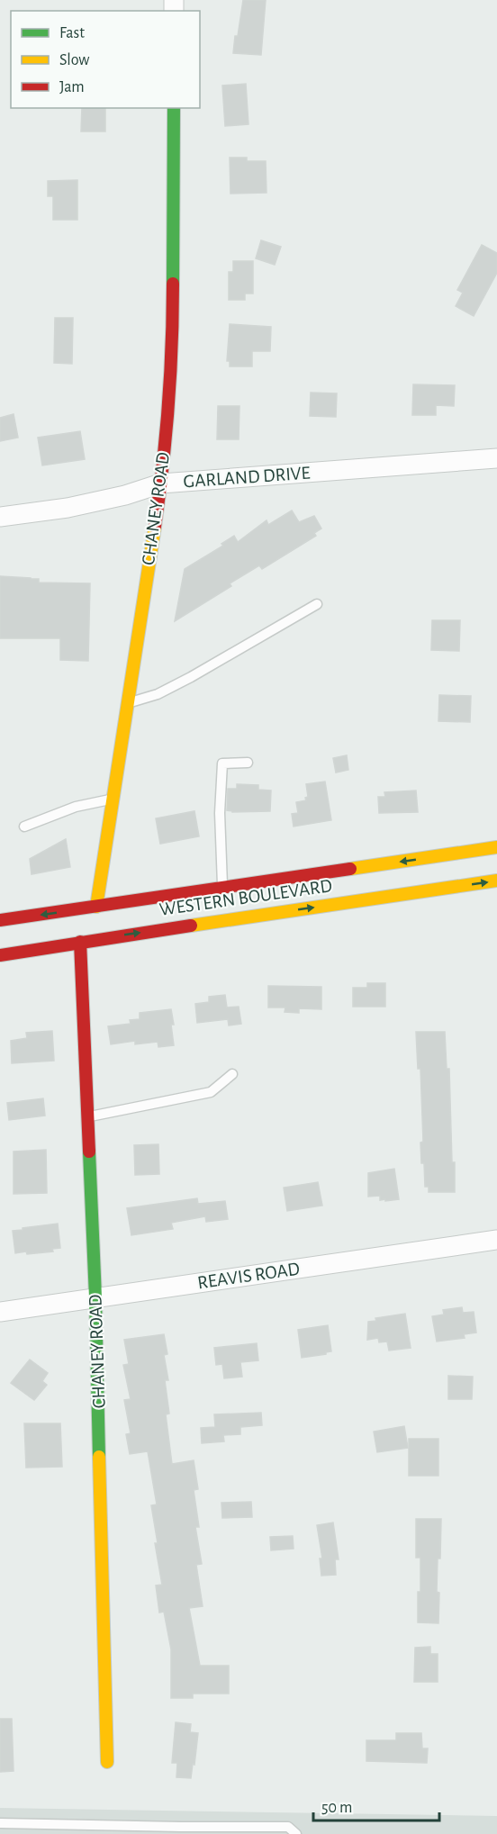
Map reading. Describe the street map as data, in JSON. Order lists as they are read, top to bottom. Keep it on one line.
{"streets":{"street":["GARLAND DRIVE","CHANEY ROAD","WESTERN BOULEVARD","REAVIS ROAD"]},"crossings":[["GARLAND DRIVE","CHANEY ROAD"],["CHANEY ROAD","WESTERN BOULEVARD"],["CHANEY ROAD","REAVIS ROAD"]],"legend":["Fast","Slow","Jam"],"scale_bar":"50 m"}
